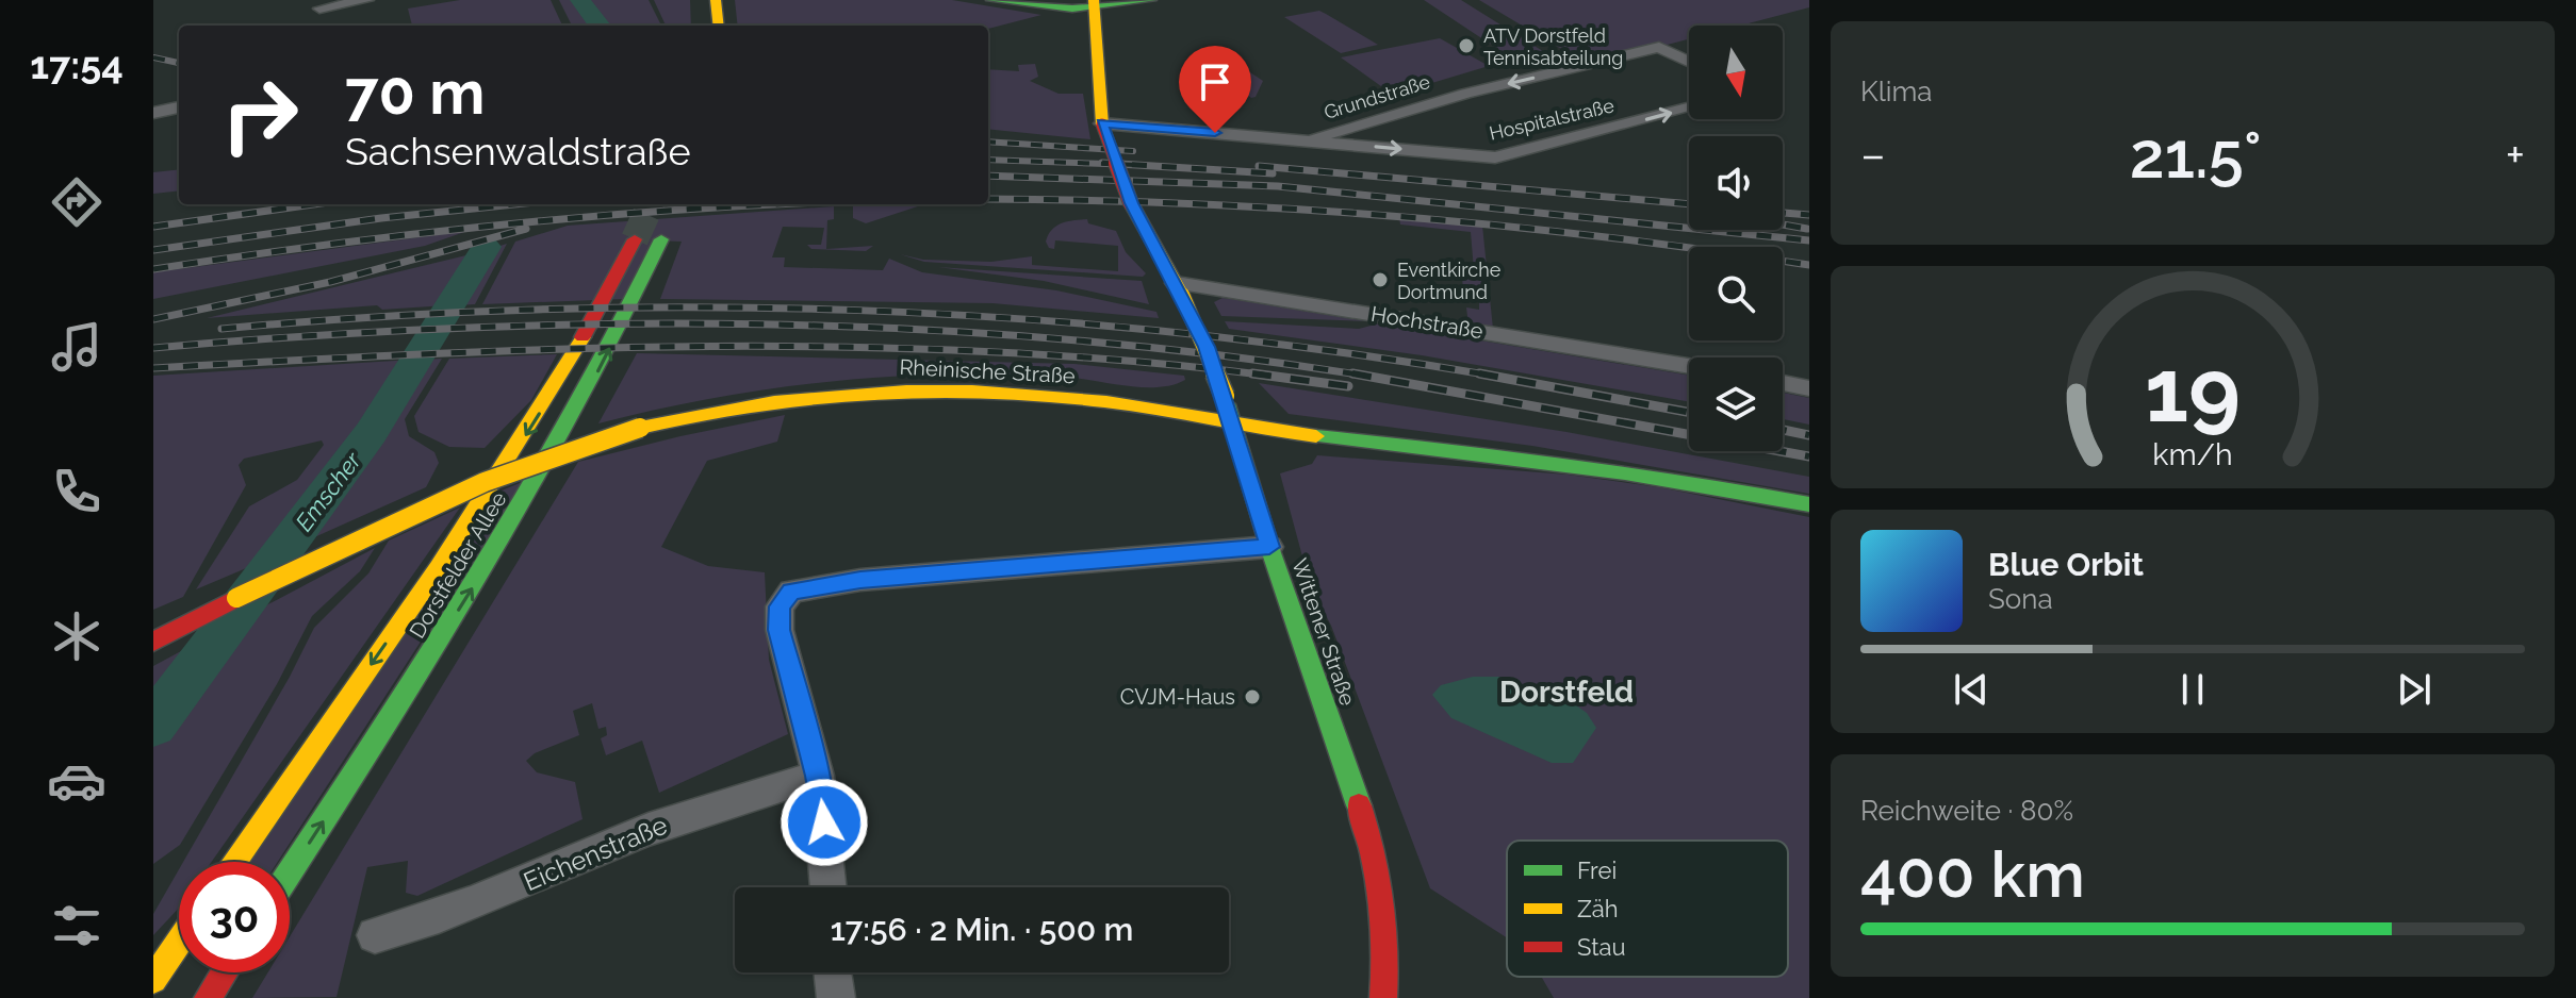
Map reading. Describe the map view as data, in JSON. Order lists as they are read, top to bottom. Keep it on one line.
{"streets":{"main road":["Rheinische Straße","Dorstfelder Allee","Wittener Straße"],"street":["Grundstraße","Hospitalstraße","Hochstraße","Eichenstraße"]},"crossings":[["Grundstraße","Hospitalstraße"],["Grundstraße","Wittener Straße"],["Hochstraße","Wittener Straße"],["Rheinische Straße","Wittener Straße"]],"one_way":["Grundstraße","Hospitalstraße"],"districts":["Dorstfeld"],"water":["Emscher"],"places":["ATV Dorstfeld Tennisabteilung","Eventkirche Dortmund","CVJM-Haus"],"legend":["Frei","Zäh","Stau"],"north":"bottom","page":{"tabs":"17:54","tile":["Klima",["Reichweite · 80%","400 km"]],"turn":["70 m","Sachsenwaldstraße"],"heat":["−","21.5°","+"],"song":["Blue Orbit","Sona"],"limit":"30","trip":"17:56 · 2 Min. · 500 m","gauge":["19","km/h"]}}
